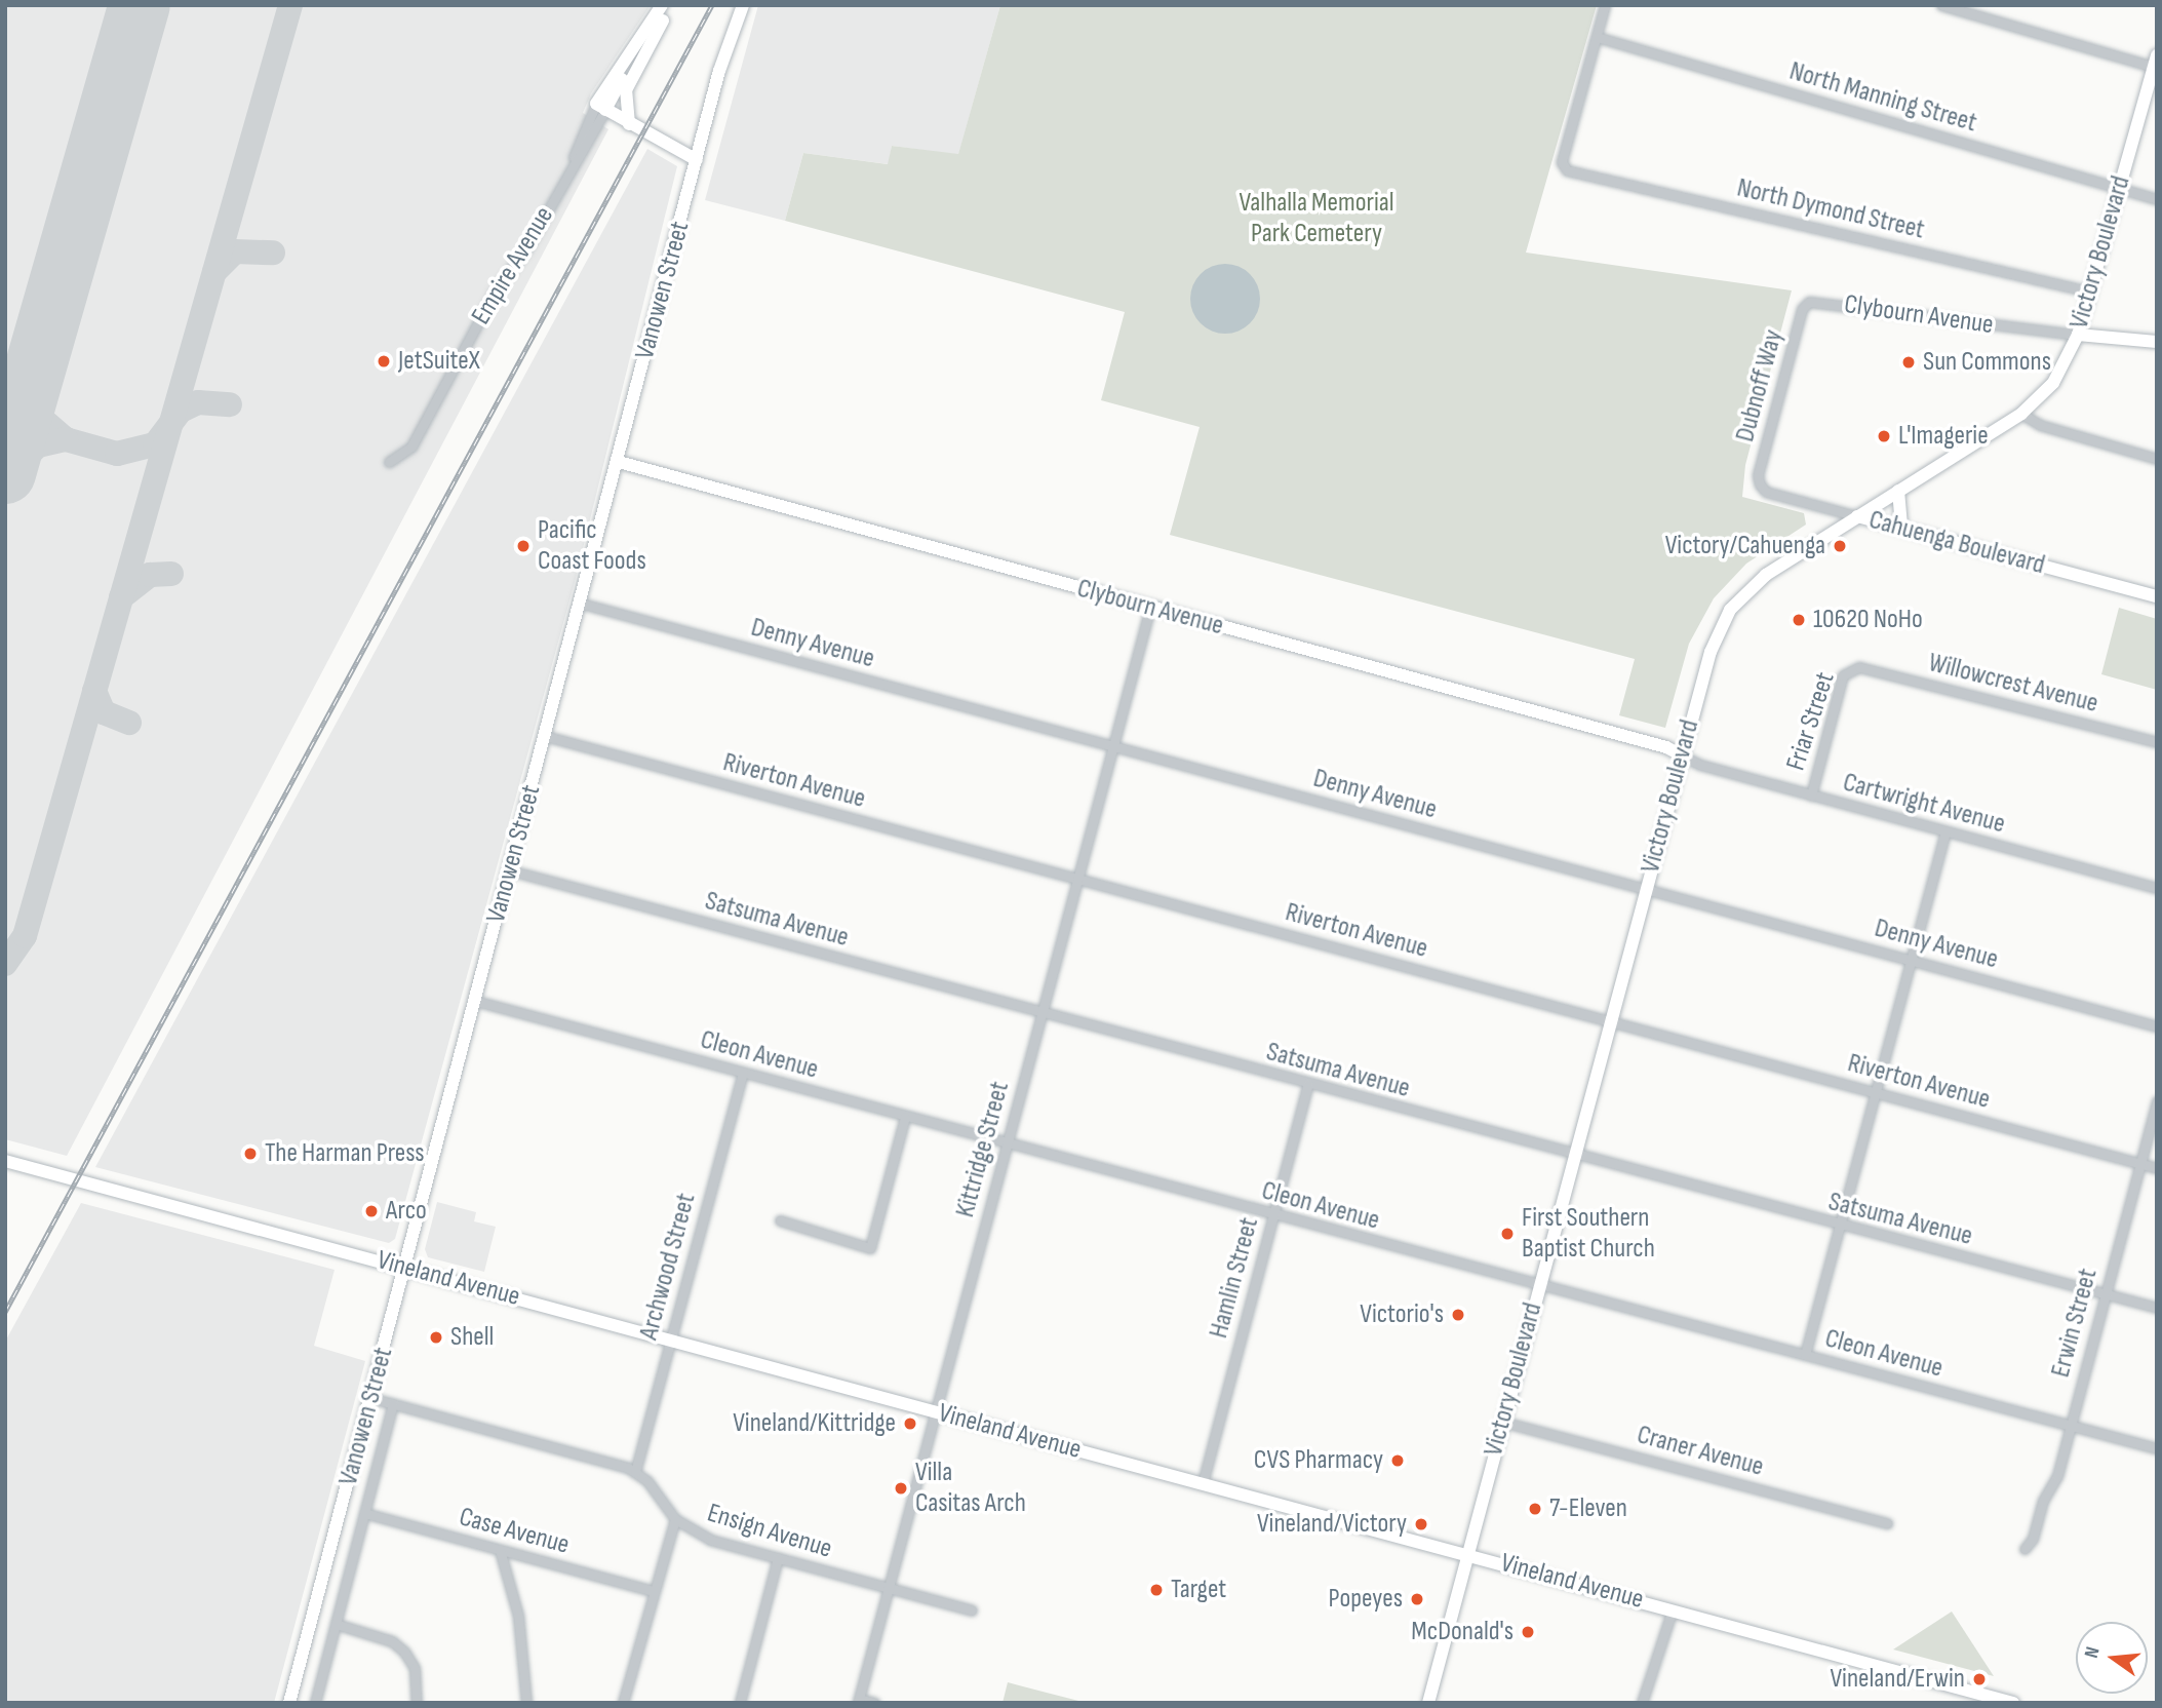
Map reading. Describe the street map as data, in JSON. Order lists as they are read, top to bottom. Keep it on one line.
{"streets":{"main road":["Victory Boulevard","Empire Avenue","Vanowen Street","Clybourn Avenue","Cahuenga Boulevard","Vineland Avenue"],"street":["North Manning Street","North Dymond Street","Dubnoff Way","Denny Avenue","Willowcrest Avenue","Friar Street","Riverton Avenue","Cartwright Avenue","Satsuma Avenue","Cleon Avenue","Kittridge Street","Archwood Street","Hamlin Street","Erwin Street","Craner Avenue","Case Avenue","Ensign Avenue"]},"crossings":[["North Manning Street","North Dymond Street"],["North Manning Street","Victory Boulevard"],["North Dymond Street","Victory Boulevard"],["Victory Boulevard","Clybourn Avenue"],["Victory Boulevard","Cahuenga Boulevard"],["Victory Boulevard","Denny Avenue"],["Victory Boulevard","Riverton Avenue"],["Victory Boulevard","Cartwright Avenue"],["Victory Boulevard","Satsuma Avenue"],["Victory Boulevard","Cleon Avenue"],["Victory Boulevard","Vineland Avenue"],["Victory Boulevard","Craner Avenue"],["Vanowen Street","Clybourn Avenue"],["Vanowen Street","Denny Avenue"],["Vanowen Street","Riverton Avenue"],["Vanowen Street","Satsuma Avenue"],["Vanowen Street","Cleon Avenue"],["Vanowen Street","Vineland Avenue"],["Vanowen Street","Case Avenue"],["Clybourn Avenue","Dubnoff Way"],["Clybourn Avenue","Cartwright Avenue"],["Clybourn Avenue","Kittridge Street"],["Dubnoff Way","Cahuenga Boulevard"],["Denny Avenue","Kittridge Street"],["Willowcrest Avenue","Friar Street"],["Friar Street","Cartwright Avenue"],["Riverton Avenue","Kittridge Street"],["Riverton Avenue","Erwin Street"],["Satsuma Avenue","Kittridge Street"],["Satsuma Avenue","Hamlin Street"],["Satsuma Avenue","Erwin Street"],["Cleon Avenue","Kittridge Street"],["Cleon Avenue","Archwood Street"],["Cleon Avenue","Hamlin Street"],["Cleon Avenue","Erwin Street"],["Kittridge Street","Vineland Avenue"],["Kittridge Street","Ensign Avenue"],["Archwood Street","Vineland Avenue"],["Archwood Street","Ensign Avenue"],["Hamlin Street","Vineland Avenue"]],"parks":["Valhalla Memorial Park Cemetery"],"places":["JetSuiteX","Sun Commons","L'Imagerie","Pacific Coast Foods","Victory/Cahuenga","10620 NoHo","The Harman Press","Arco","First Southern Baptist Church","Victorio's","Shell","Vineland/Kittridge","CVS Pharmacy","Villa Casitas Arch","7-Eleven","Vineland/Victory","Target","Popeyes","McDonald's","Vineland/Erwin"],"north":"left"}
